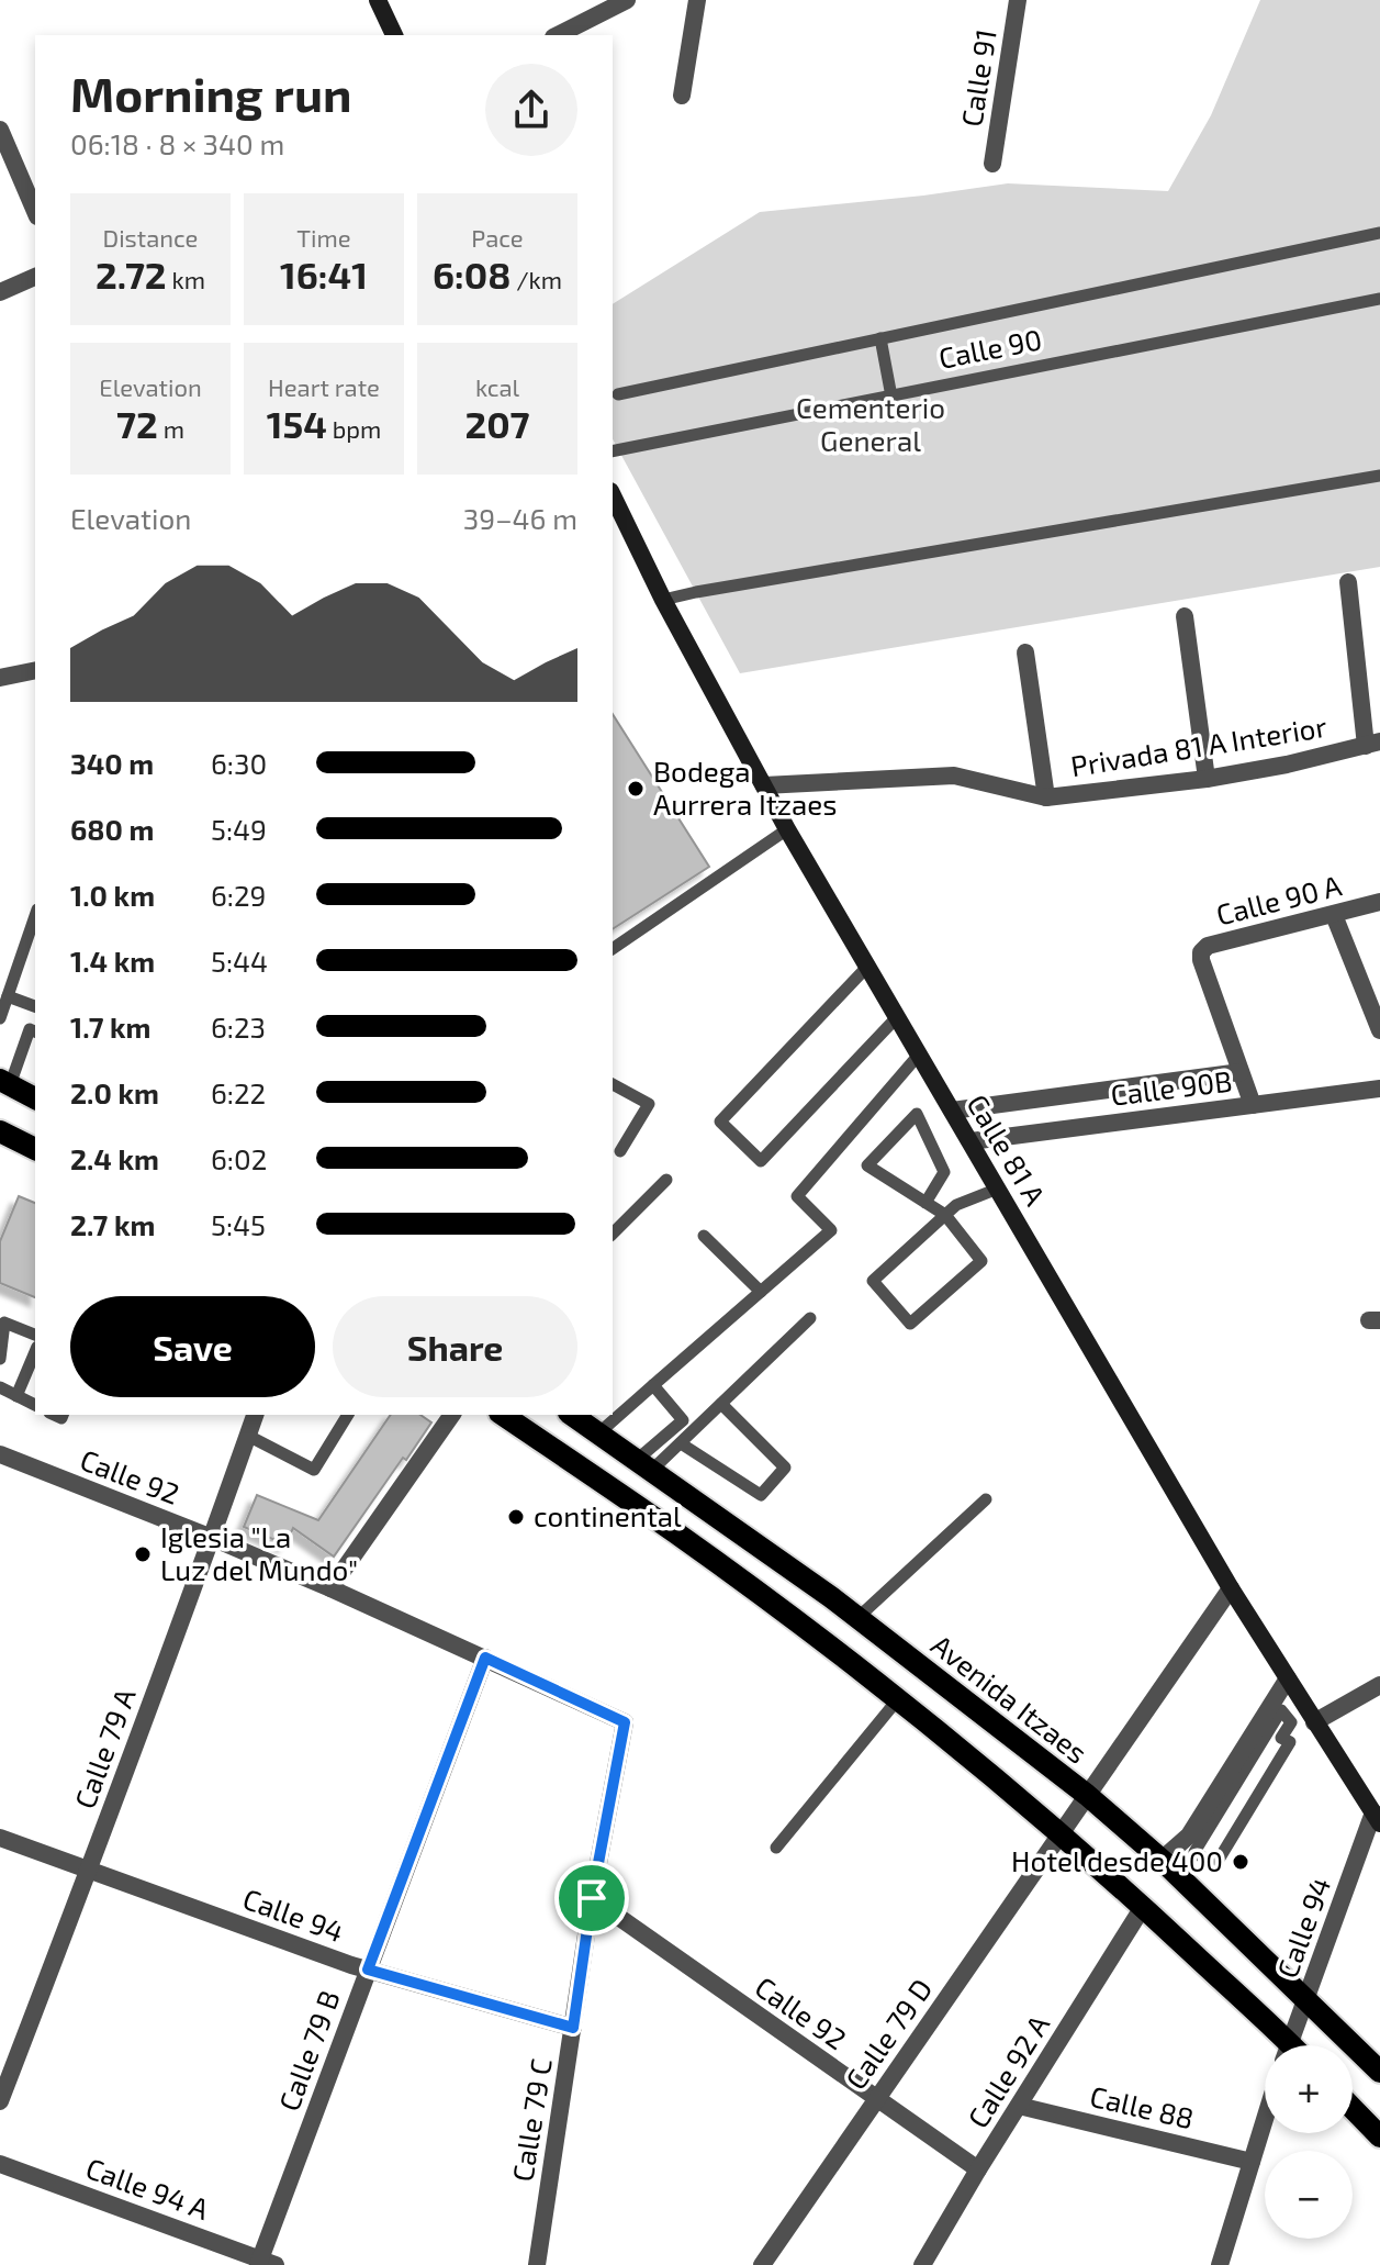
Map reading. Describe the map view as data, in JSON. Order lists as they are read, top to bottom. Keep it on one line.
{"streets":{"main road":["Avenida Itzaes"],"street":["Calle 91","Privada 81 A Interior","Calle 90 A","Calle 90B","Calle 81 A","Calle 92","Calle 79 A","Calle 94","Calle 79 D","Calle 79 B","Calle 92 A","Calle 88","Calle 79 C","Calle 94 A"],"lane":["Calle 90"]},"crossings":[["Privada 81 A Interior","Calle 81 A"],["Calle 90B","Calle 81 A"],["Calle 81 A","Calle 94"],["Calle 92","Calle 79 A"],["Calle 92","Calle 79 D"],["Calle 92","Calle 79 B"],["Calle 92","Calle 92 A"],["Calle 92","Calle 79 C"],["Avenida Itzaes","Calle 94"],["Calle 79 A","Calle 94"],["Calle 94","Calle 79 B"],["Calle 94","Calle 79 C"],["Calle 79 B","Calle 94 A"],["Calle 92 A","Calle 88"]],"parks":["Cementerio General"],"places":["Bodega Aurrera Itzaes","continental","Iglesia \"La Luz del Mundo\"","Hotel desde 400"],"page":{"heading":["Morning run","06:18 · 8 × 340 m"],"stats":[["Distance","2.72 km"],["Time","16:41"],["Pace","6:08 /km"],["Elevation","72 m"],["Heart rate","154 bpm"],["kcal","207"]],"chart":["Elevation","39–46 m"],"list":[{"name":"340 m","note":"6:30"},{"name":"680 m","note":"5:49"},{"name":"1.0 km","note":"6:29"},{"name":"1.4 km","note":"5:44"},{"name":"1.7 km","note":"6:23"},{"name":"2.0 km","note":"6:22"},{"name":"2.4 km","note":"6:02"},{"name":"2.7 km","note":"5:45"}],"buttons":["Save","Share"],"map_buttons":["+","−"]}}
